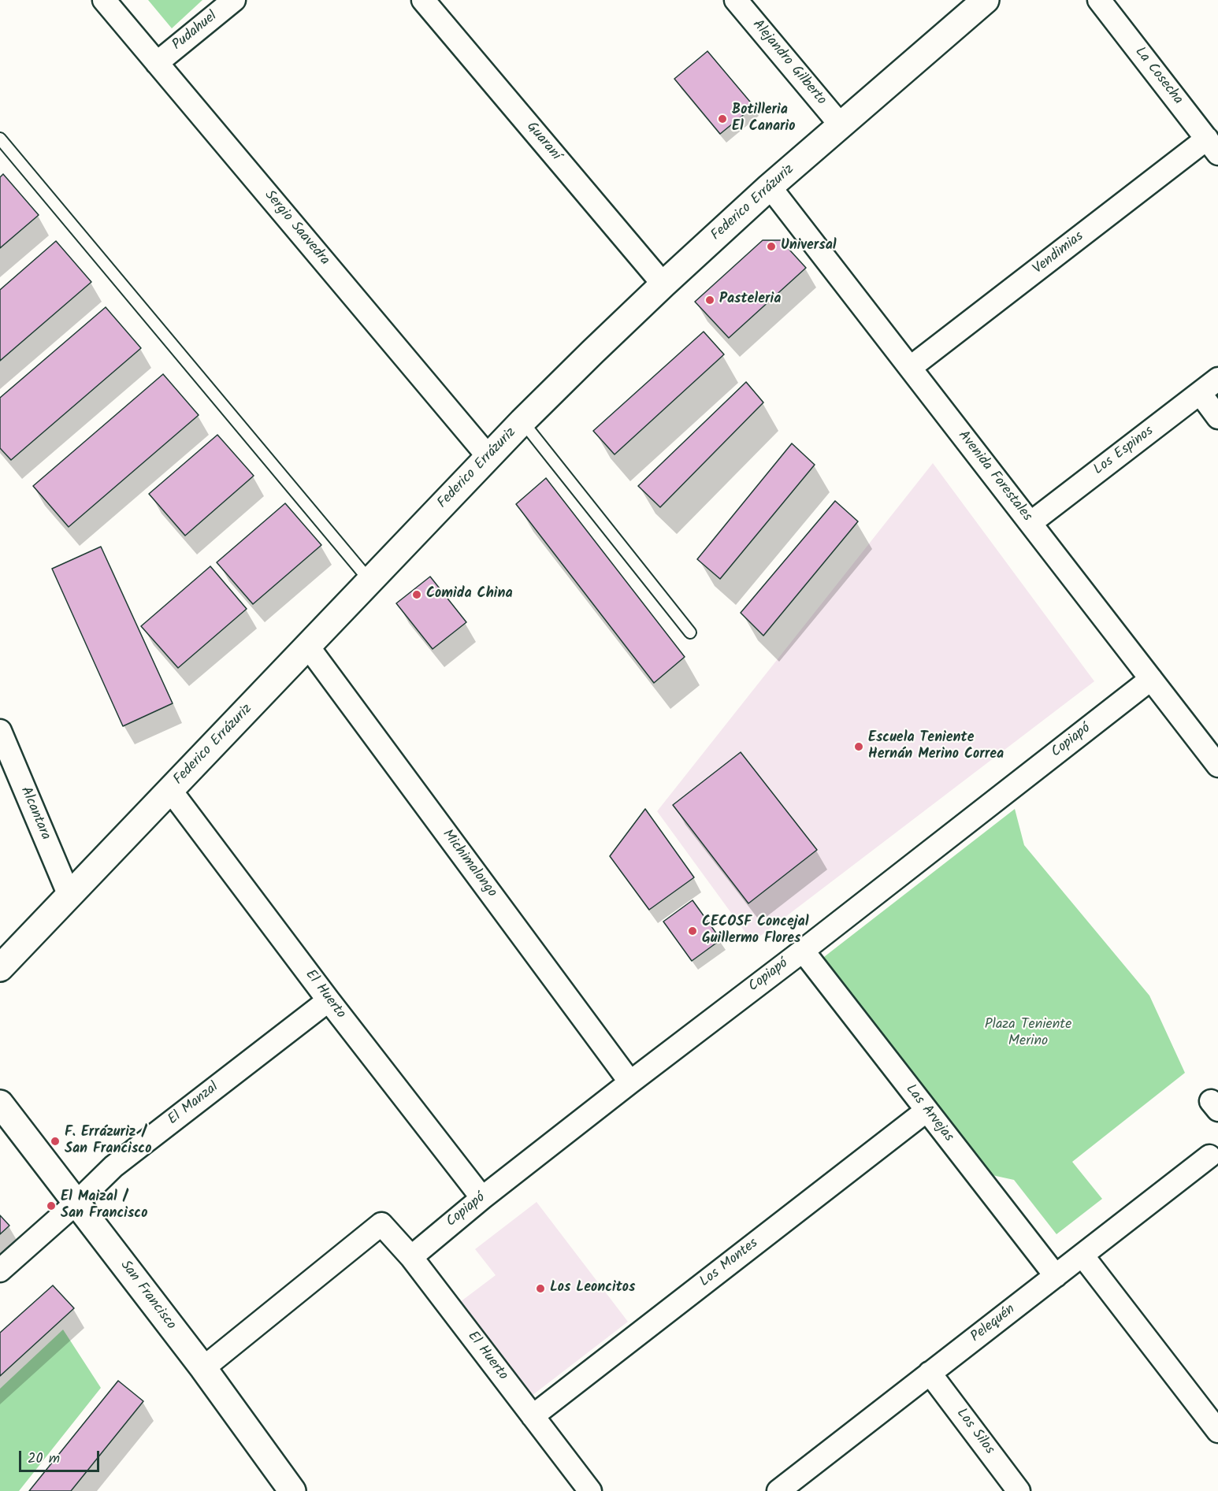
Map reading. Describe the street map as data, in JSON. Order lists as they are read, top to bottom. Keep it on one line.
{"streets":{"street":["Pudahuel","Alejandro Gilberto","La Cosecha","Guaraní","Federico Errázuriz","Sergio Saavedra","Vendimias","Los Espinos","Avenida Forestales","Copiapó","Alcantara","Michimalongo","El Huerto","El Manzal","Las Arvejas","Los Montes","San Francisco","Pelequén","Los Silos"]},"crossings":[["Pudahuel","Sergio Saavedra"],["Alejandro Gilberto","Federico Errázuriz"],["La Cosecha","Vendimias"],["Guaraní","Federico Errázuriz"],["Federico Errázuriz","Sergio Saavedra"],["Federico Errázuriz","Avenida Forestales"],["Federico Errázuriz","Alcantara"],["Federico Errázuriz","Michimalongo"],["Federico Errázuriz","El Huerto"],["Vendimias","Avenida Forestales"],["Los Espinos","Avenida Forestales"],["Avenida Forestales","Copiapó"],["Copiapó","Michimalongo"],["Copiapó","El Huerto"],["Copiapó","Las Arvejas"],["El Huerto","El Manzal"],["El Huerto","Los Montes"],["El Huerto","San Francisco"],["El Manzal","San Francisco"],["Las Arvejas","Los Montes"],["Las Arvejas","Pelequén"],["Pelequén","Los Silos"]],"parks":["Plaza Teniente Merino"],"places":["Botilleria El Canario","Universal","Pasteleria","Comida China","Escuela Teniente Hernán Merino Correa","CECOSF Concejal Guillermo Flores","F. Errázuriz / San Francisco","El Maizal / San Francisco","Los Leoncitos"],"scale_bar":"20 m"}
